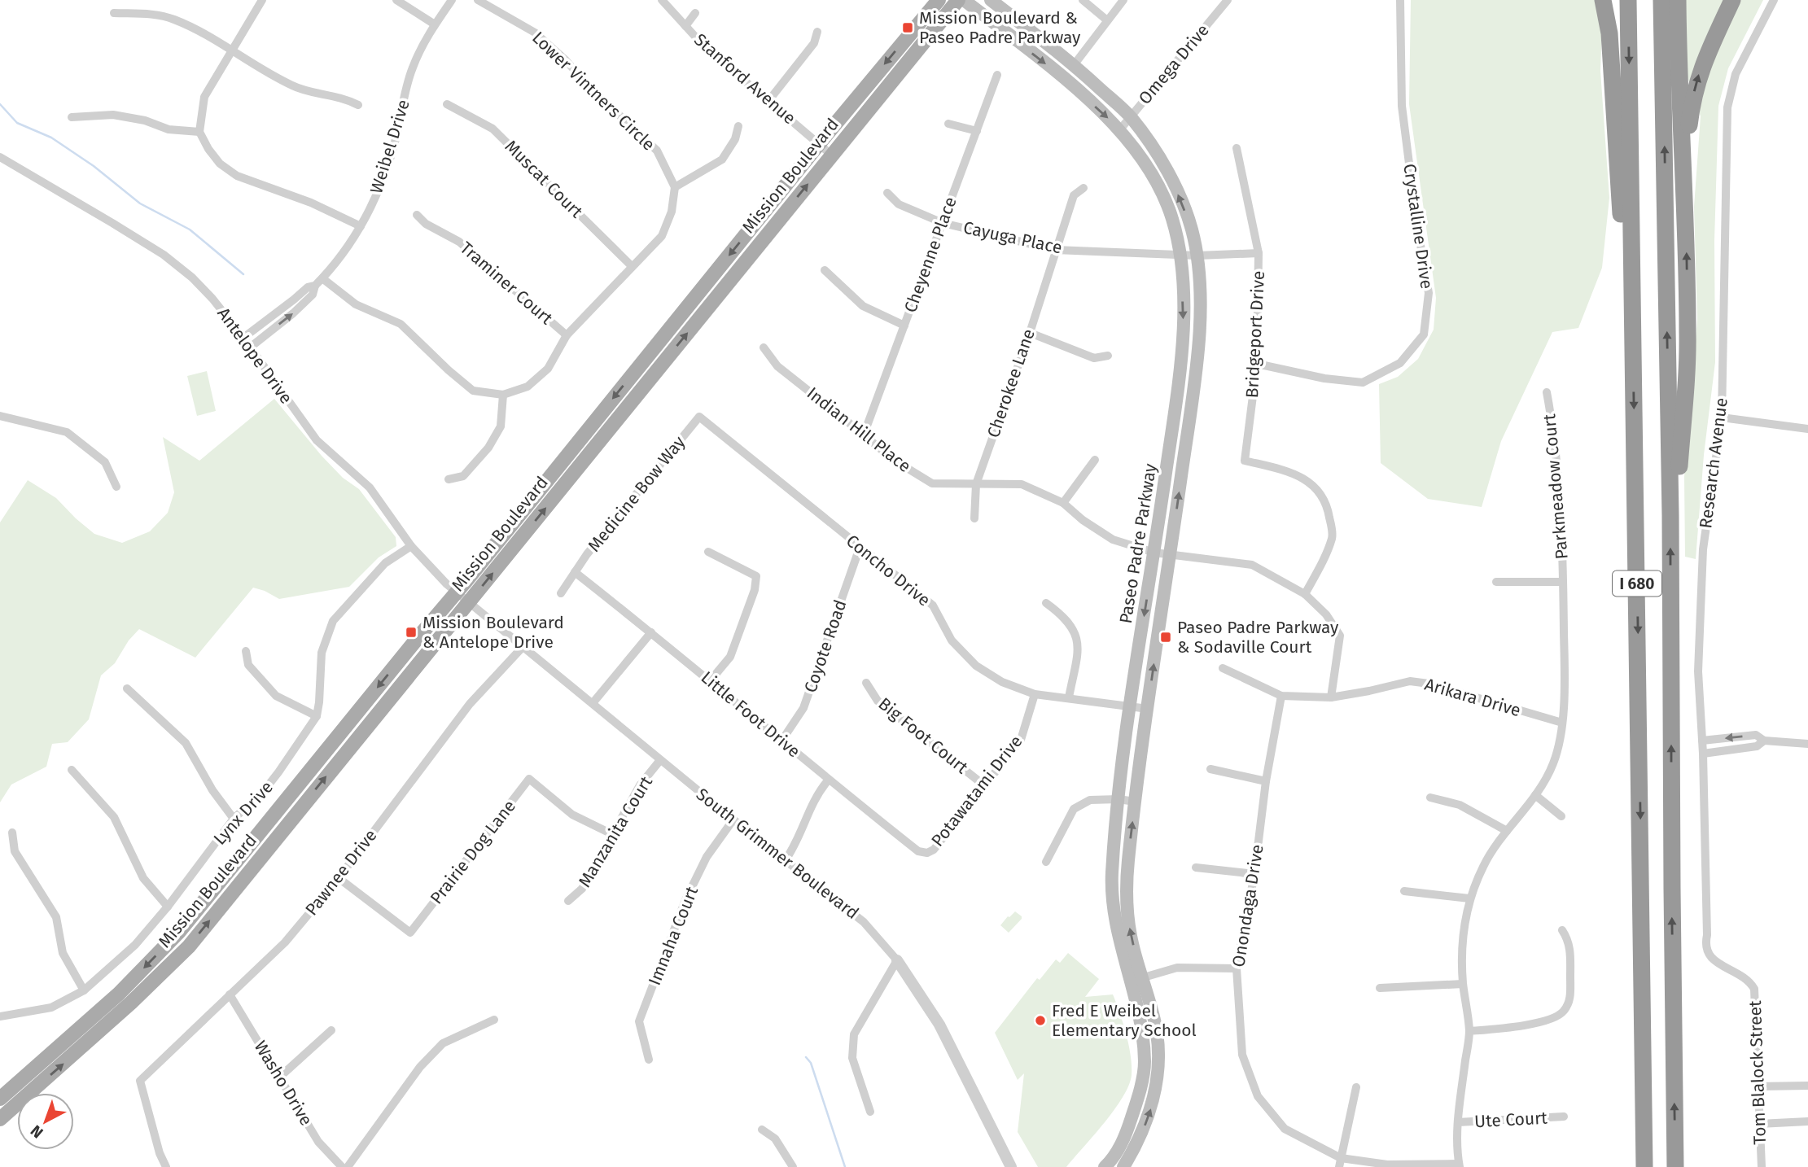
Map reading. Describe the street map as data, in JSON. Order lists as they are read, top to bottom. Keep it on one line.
{"streets":{"highway":["I 680"],"main road":["Mission Boulevard","Paseo Padre Parkway"],"street":["Omega Drive","Stanford Avenue","Lower Vintners Circle","Weibel Drive","Muscat Court","Crystalline Drive","Cayuga Place","Cheyenne Place","Traminer Court","Bridgeport Drive","Antelope Drive","Cherokee Lane","Indian Hill Place","Research Avenue","Parkmeadow Court","Medicine Bow Way","Concho Drive","Coyote Road","Arikara Drive","Little Foot Drive","Big Foot Court","Potawatami Drive","Lynx Drive","Manzanita Court","Prairie Dog Lane","South Grimmer Boulevard","Pawnee Drive","Onondaga Drive","Imnaha Court","Tom Blalock Street","Washo Drive","Ute Court"]},"crossings":[["Omega Drive","Paseo Padre Parkway"],["Stanford Avenue","Mission Boulevard"],["Weibel Drive","Antelope Drive"],["Mission Boulevard","Antelope Drive"],["Mission Boulevard","South Grimmer Boulevard"],["Crystalline Drive","Bridgeport Drive"],["Cayuga Place","Cheyenne Place"],["Cayuga Place","Bridgeport Drive"],["Cayuga Place","Cherokee Lane"],["Cayuga Place","Paseo Padre Parkway"],["Cheyenne Place","Indian Hill Place"],["Bridgeport Drive","Indian Hill Place"],["Antelope Drive","Lynx Drive"],["Antelope Drive","South Grimmer Boulevard"],["Cherokee Lane","Indian Hill Place"],["Indian Hill Place","Paseo Padre Parkway"],["Indian Hill Place","Arikara Drive"],["Research Avenue","Tom Blalock Street"],["Parkmeadow Court","Arikara Drive"],["Parkmeadow Court","Onondaga Drive"],["Parkmeadow Court","Ute Court"],["Medicine Bow Way","Concho Drive"],["Medicine Bow Way","Little Foot Drive"],["Paseo Padre Parkway","Concho Drive"],["Concho Drive","Coyote Road"],["Concho Drive","Potawatami Drive"],["Coyote Road","Little Foot Drive"],["Arikara Drive","Onondaga Drive"],["Little Foot Drive","Potawatami Drive"],["Big Foot Court","Potawatami Drive"],["Manzanita Court","Prairie Dog Lane"],["Manzanita Court","South Grimmer Boulevard"],["Prairie Dog Lane","Pawnee Drive"],["South Grimmer Boulevard","Pawnee Drive"],["South Grimmer Boulevard","Imnaha Court"],["Pawnee Drive","Washo Drive"]],"places":{"transit":["Mission Boulevard & Paseo Padre Parkway","Mission Boulevard & Antelope Drive","Paseo Padre Parkway & Sodaville Court"],"other":["Fred E Weibel Elementary School"]},"north":"bottom left"}
